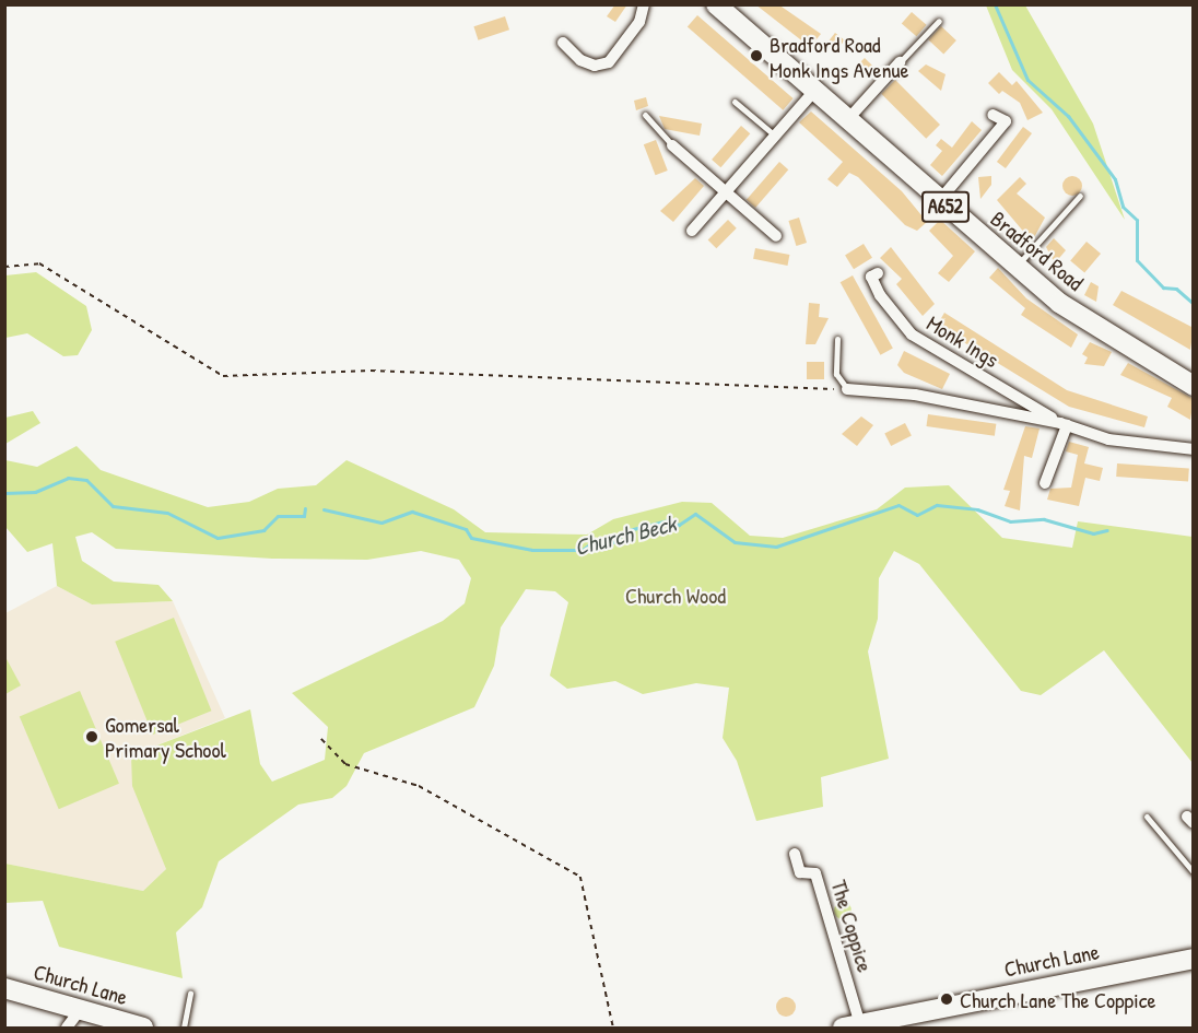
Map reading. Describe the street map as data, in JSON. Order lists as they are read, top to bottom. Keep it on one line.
{"streets":{"main road":["A652","Bradford Road","Church Lane"],"street":["Monk Ings","The Coppice"]},"crossings":[["The Coppice","Church Lane"]],"water":["Church Beck"],"parks":["Church Wood"],"places":["Bradford Road Monk Ings Avenue","Gomersal Primary School","Church Lane The Coppice"]}
